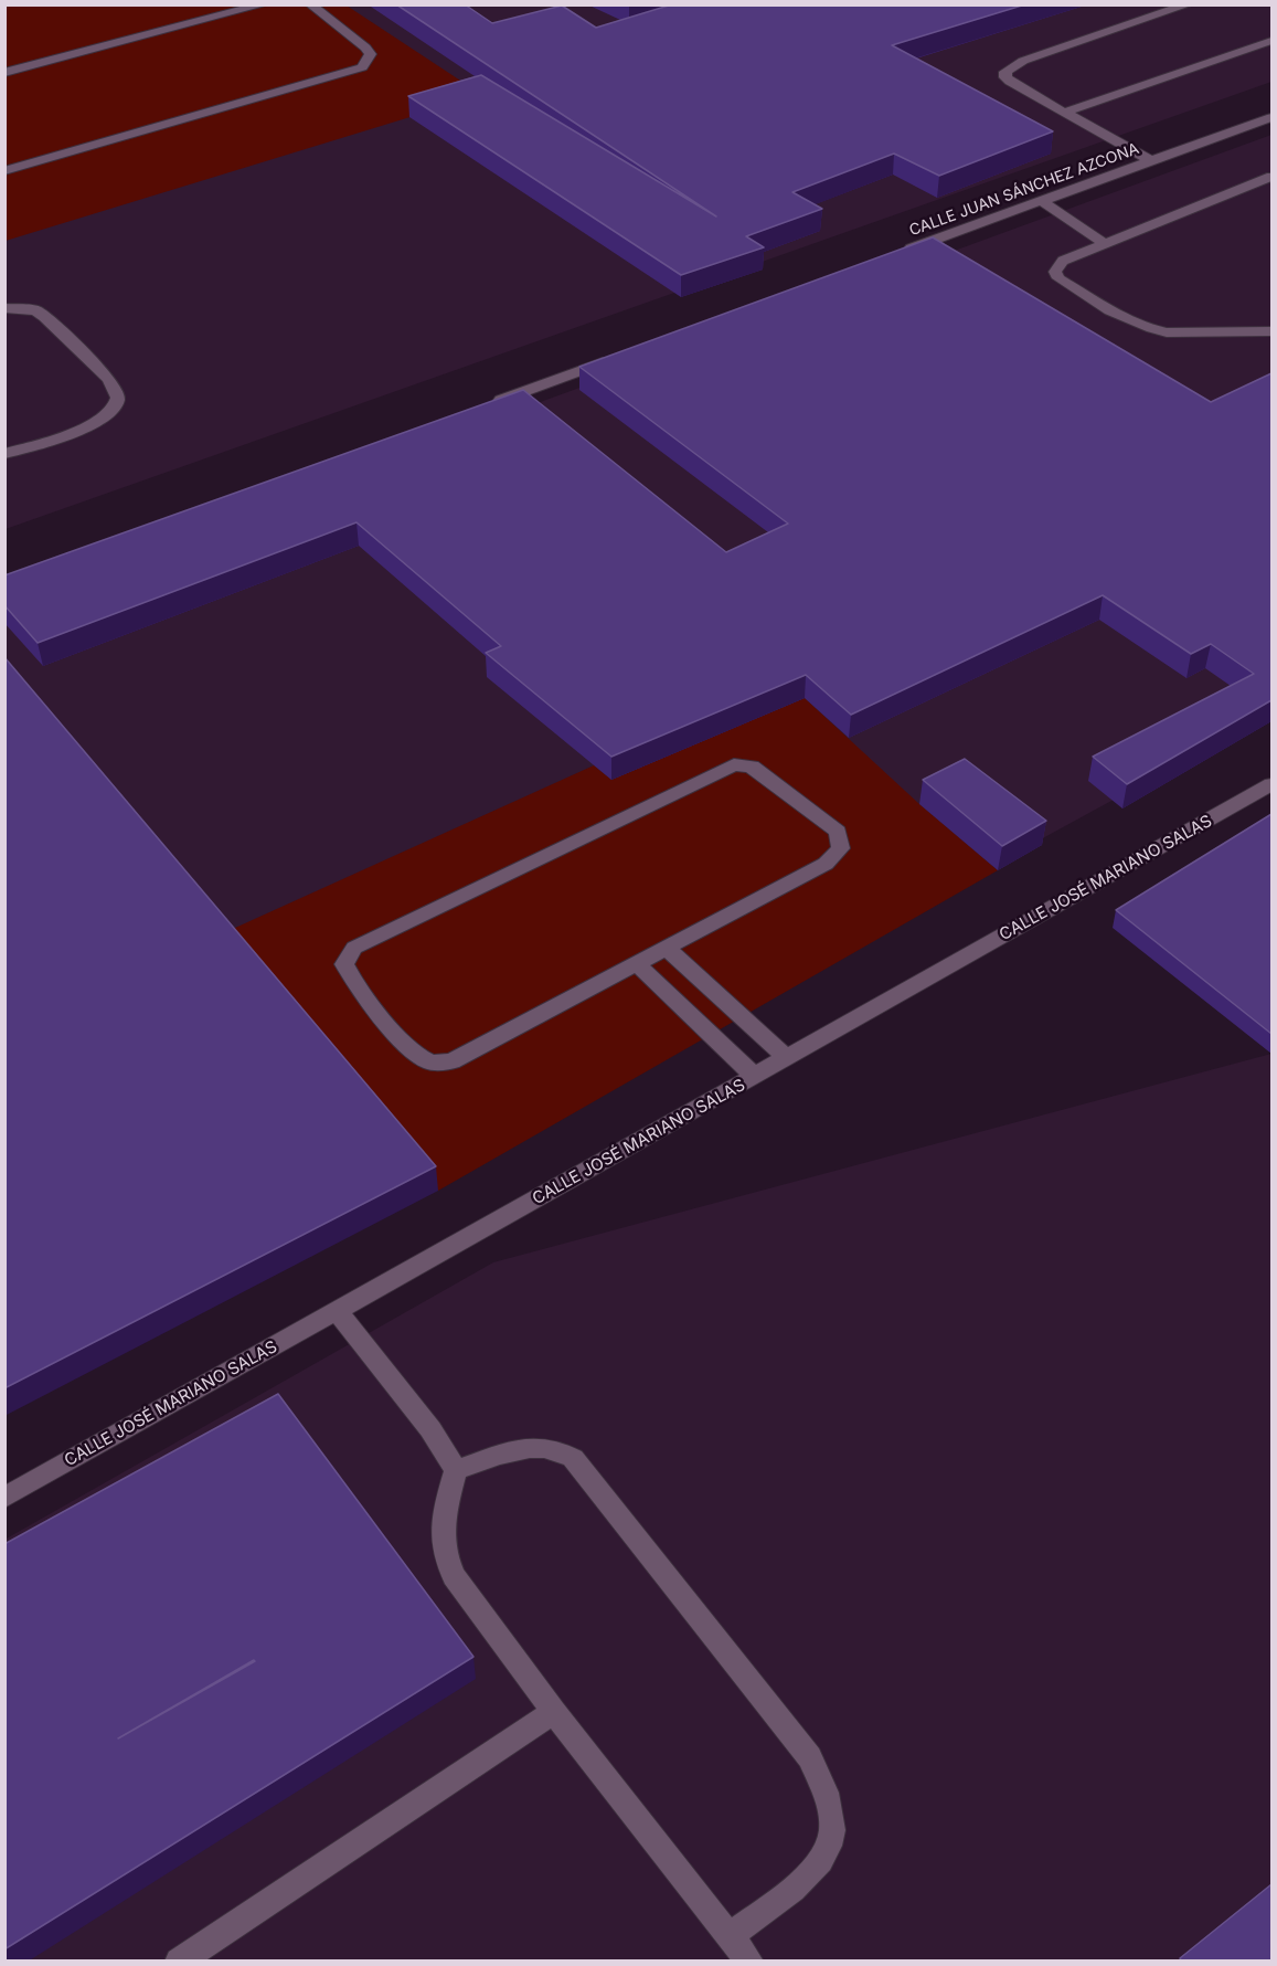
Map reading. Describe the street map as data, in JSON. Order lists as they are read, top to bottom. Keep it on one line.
{"streets":{"street":["CALLE JUAN SÁNCHEZ AZCONA","CALLE JOSÉ MARIANO SALAS"]}}
